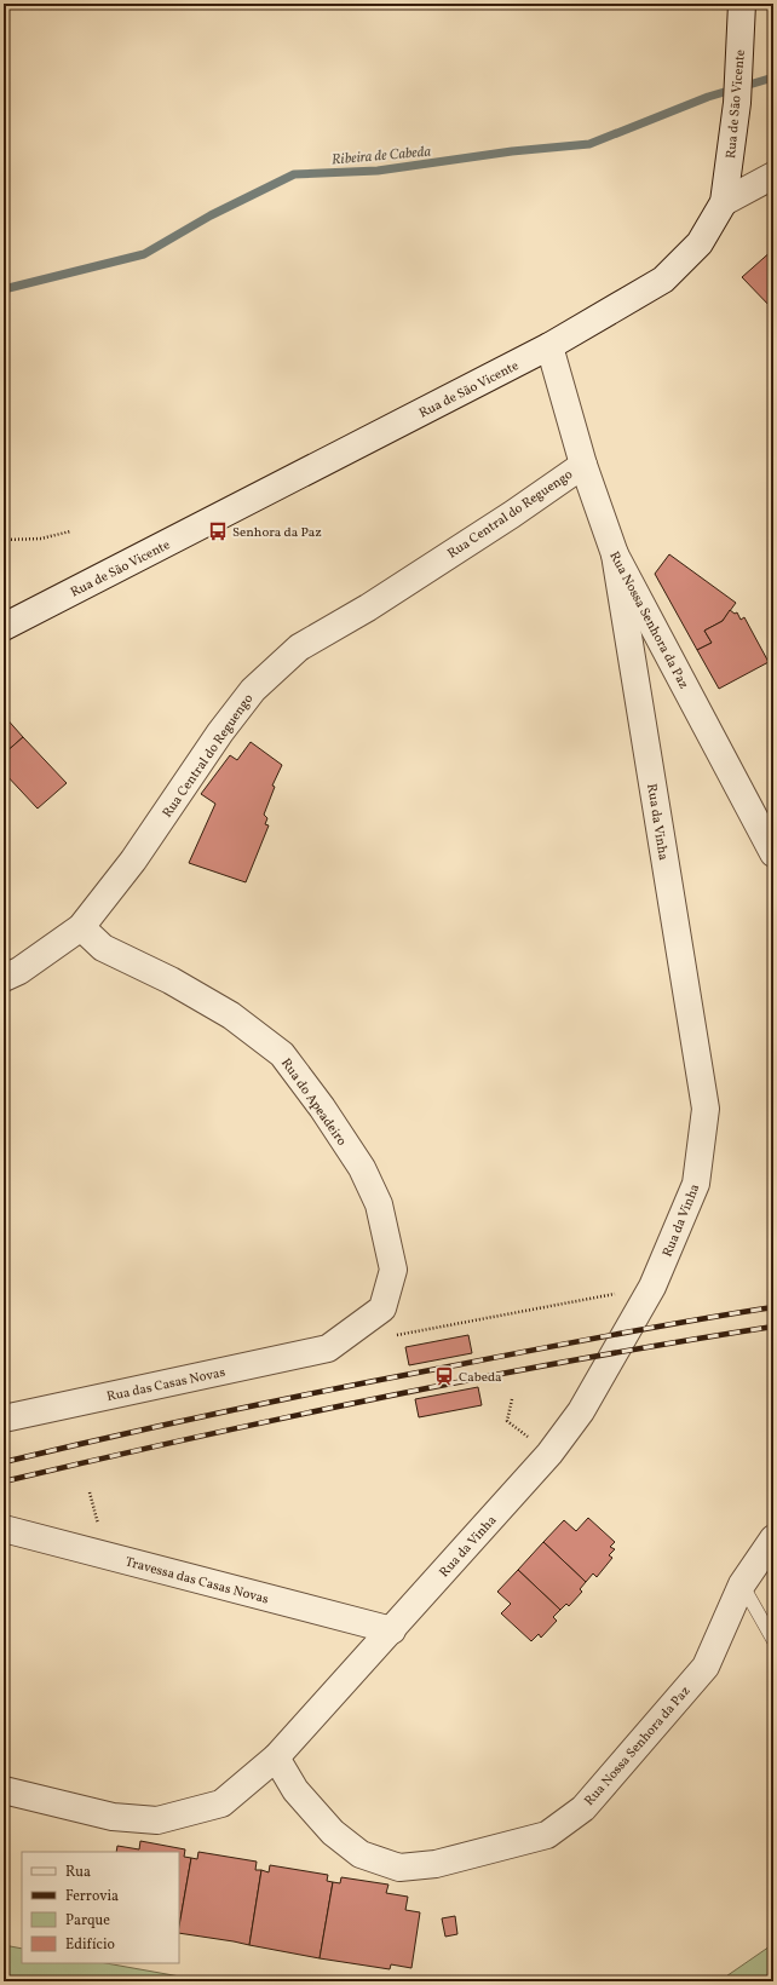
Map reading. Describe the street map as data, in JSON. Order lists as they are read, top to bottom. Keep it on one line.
{"streets":{"street":["Rua de São Vicente","Rua Central do Reguengo","Rua Nossa Senhora da Paz","Rua da Vinha","Rua do Apeadeiro","Rua das Casas Novas","Travessa das Casas Novas"]},"crossings":[["Rua de São Vicente","Rua Nossa Senhora da Paz"],["Rua Central do Reguengo","Rua Nossa Senhora da Paz"],["Rua Central do Reguengo","Rua do Apeadeiro"],["Rua Nossa Senhora da Paz","Rua da Vinha"],["Rua da Vinha","Travessa das Casas Novas"],["Rua do Apeadeiro","Rua das Casas Novas"]],"water":["Ribeira de Cabeda"],"places":{"bus stop":["Senhora da Paz"],"station":["Cabeda"]},"legend":["Rua","Ferrovia","Parque","Edifício"]}
